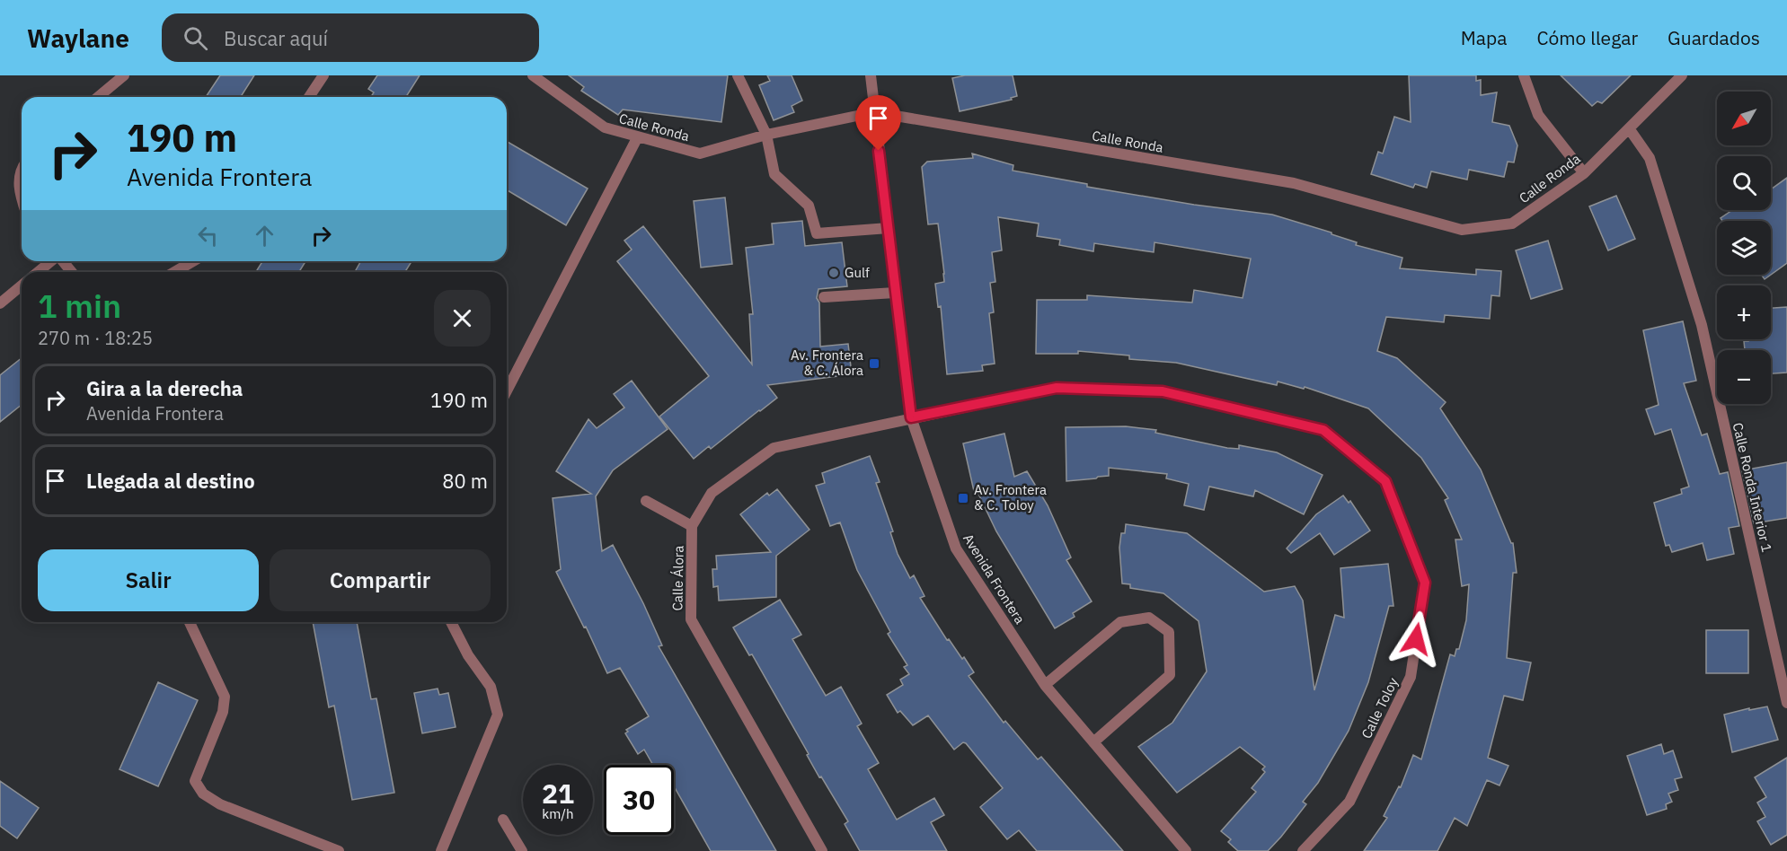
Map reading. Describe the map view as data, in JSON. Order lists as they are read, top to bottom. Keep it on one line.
{"streets":{"street":["Calle Ronda","Calle Ronda Interior 1","Calle Álora","Avenida Frontera","Calle Toloy"]},"crossings":[["Calle Ronda","Calle Ronda Interior 1"],["Calle Ronda","Avenida Frontera"],["Calle Álora","Avenida Frontera"],["Calle Álora","Calle Toloy"],["Avenida Frontera","Calle Toloy"]],"places":{"other":["Gulf"],"transit":["Av. Frontera & C. Álora","Av. Frontera & C. Toloy"]},"north":"bottom left","page":{"header":"Waylane","search":"Buscar aquí","nav":["Mapa","Cómo llegar","Guardados"],"map_buttons":["+","−"],"turn":["190 m","Avenida Frontera"],"heading":["1 min","270 m · 18:25"],"list":[{"name":"Gira a la derecha","note":"Avenida Frontera","value":"190 m"},{"name":"Llegada al destino","value":"80 m"}],"buttons":["Salir","Compartir"],"speed":"21 km/h","limit":"30"}}
